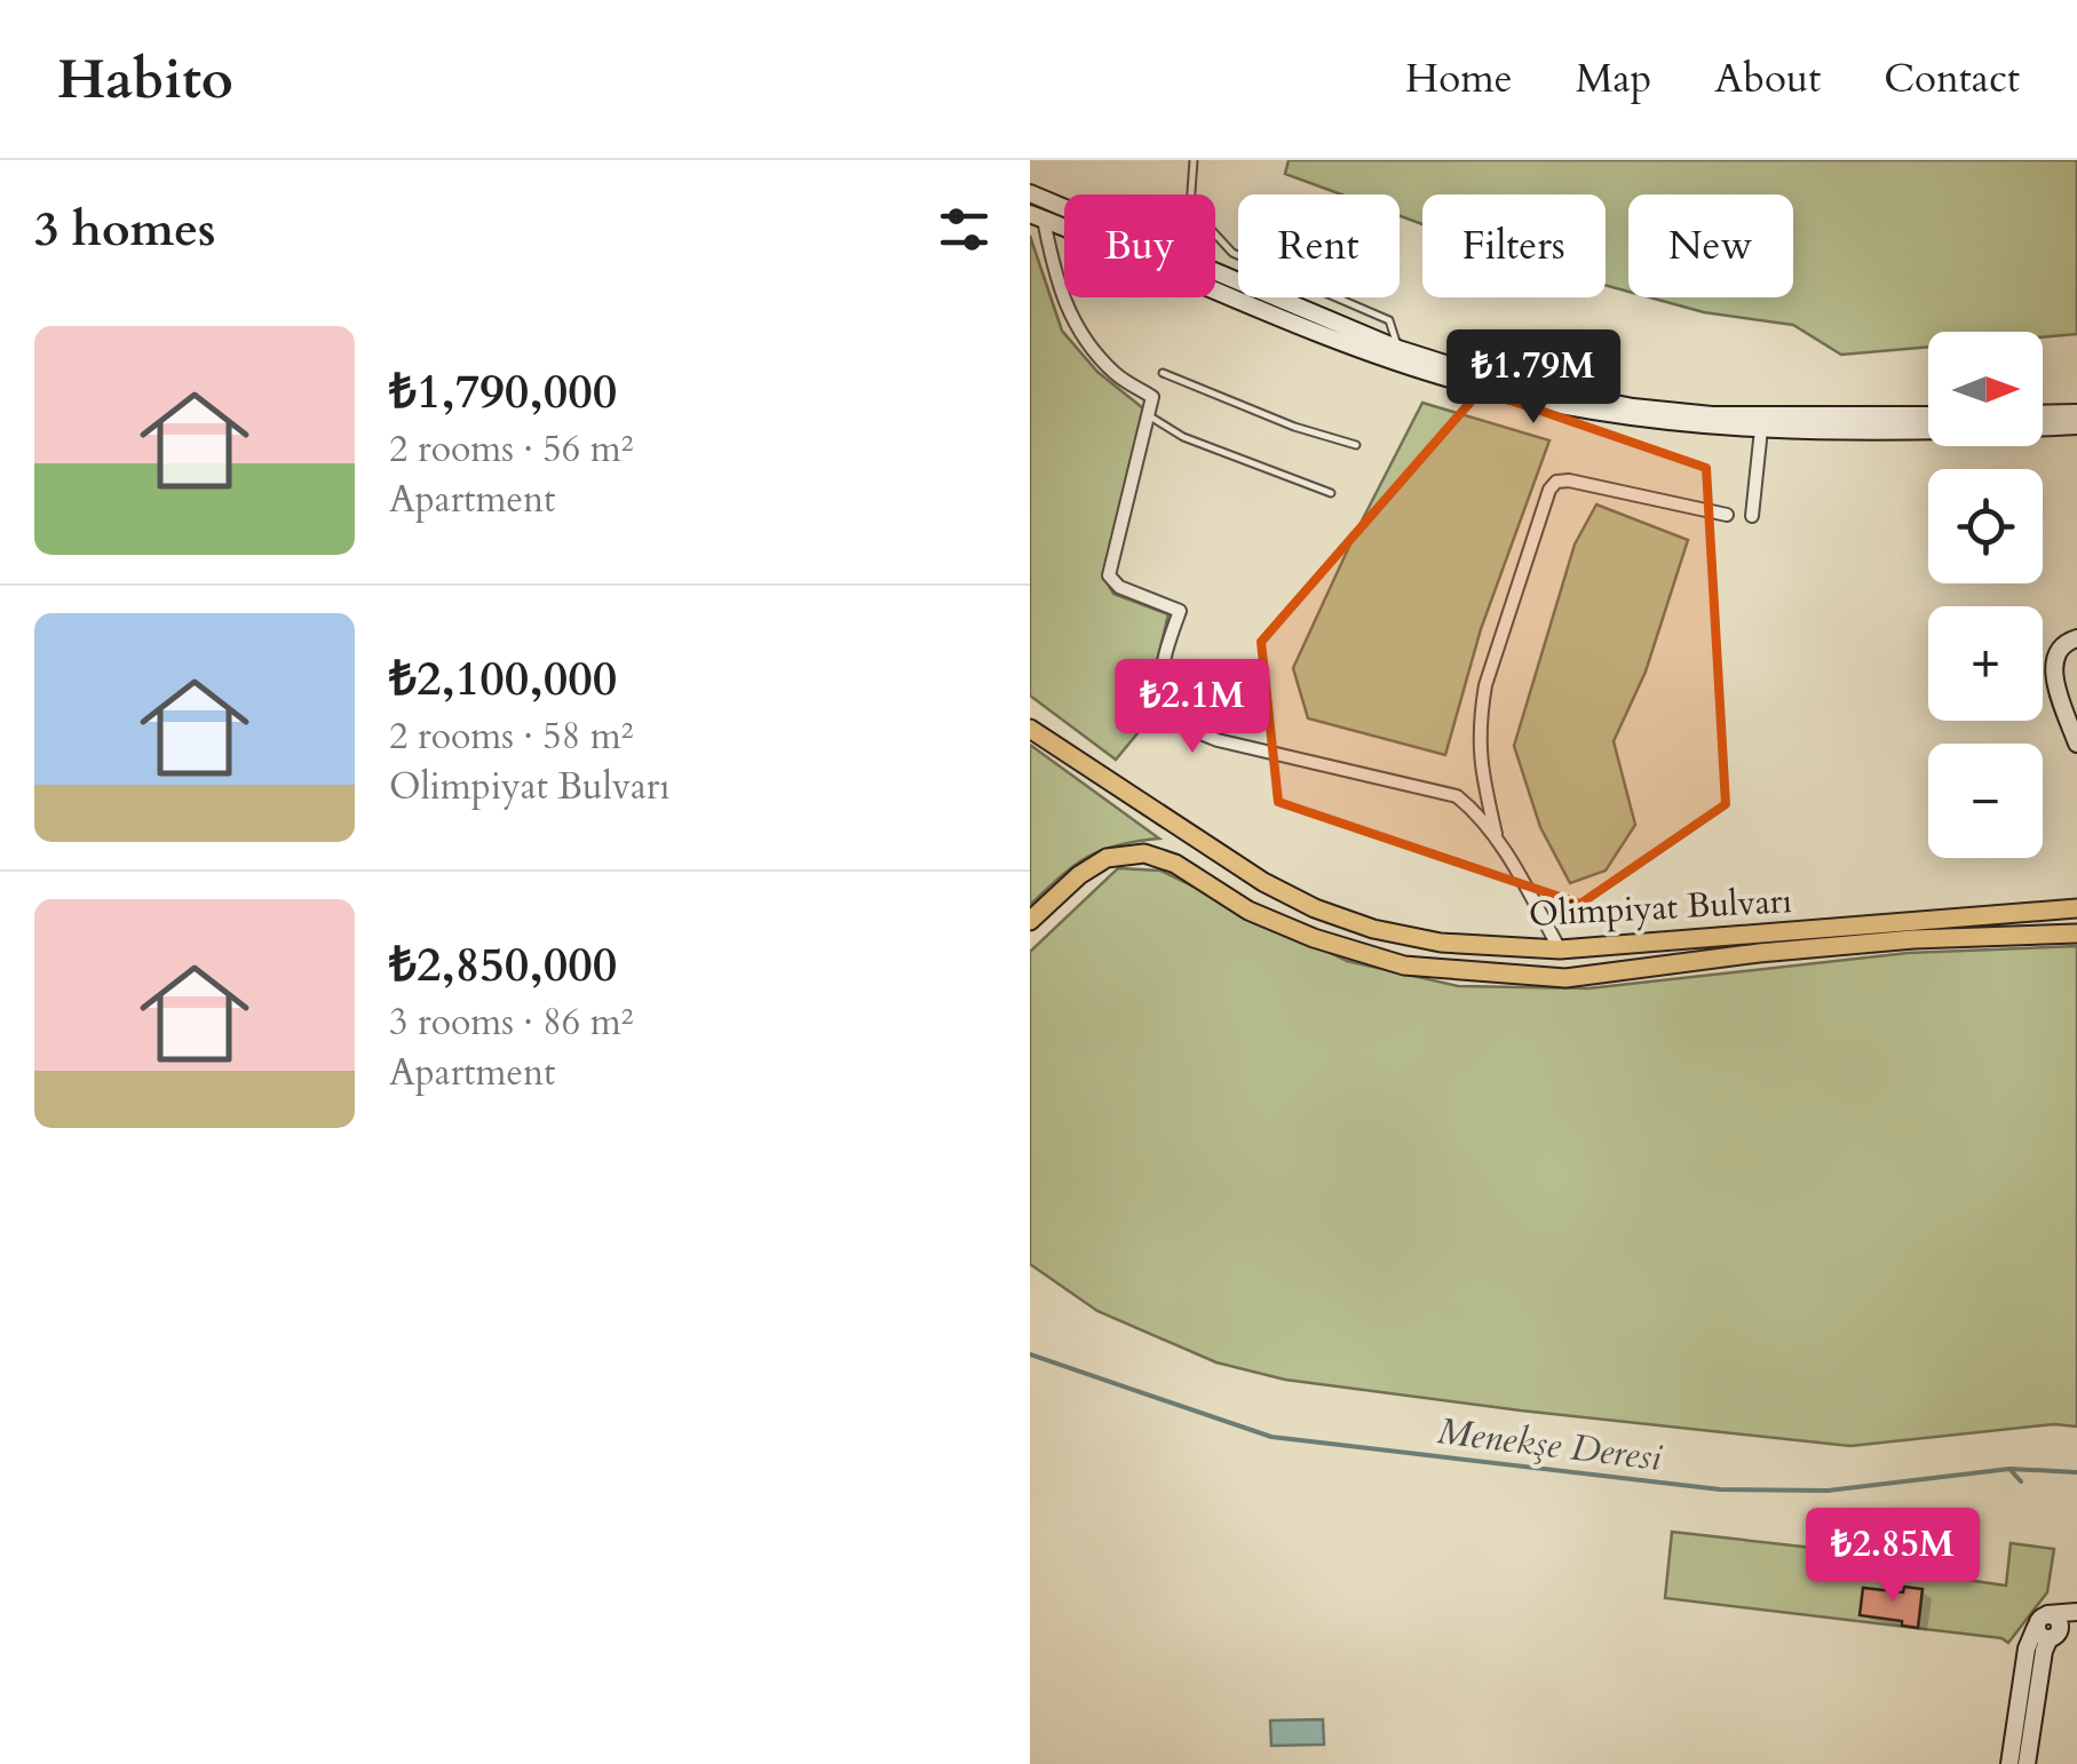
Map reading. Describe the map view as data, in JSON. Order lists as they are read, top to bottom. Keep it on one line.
{"streets":{"main road":["Olimpiyat Bulvarı"]},"water":["Menekşe Deresi"],"north":"right","page":{"header":"Habito","nav":["Home","Map","About","Contact"],"heading":"3 homes","chip":["Buy","Rent","Filters","New"],"list":[{"name":"₺1,790,000","note":"2 rooms · 56 m² · Apartment"},{"name":"₺2,100,000","note":"2 rooms · 58 m² · Olimpiyat Bulvarı"},{"name":"₺2,850,000","note":"3 rooms · 86 m² · Apartment"}],"price":["₺1.79M","₺2.1M","₺2.85M"],"map_buttons":["+","−"]}}
